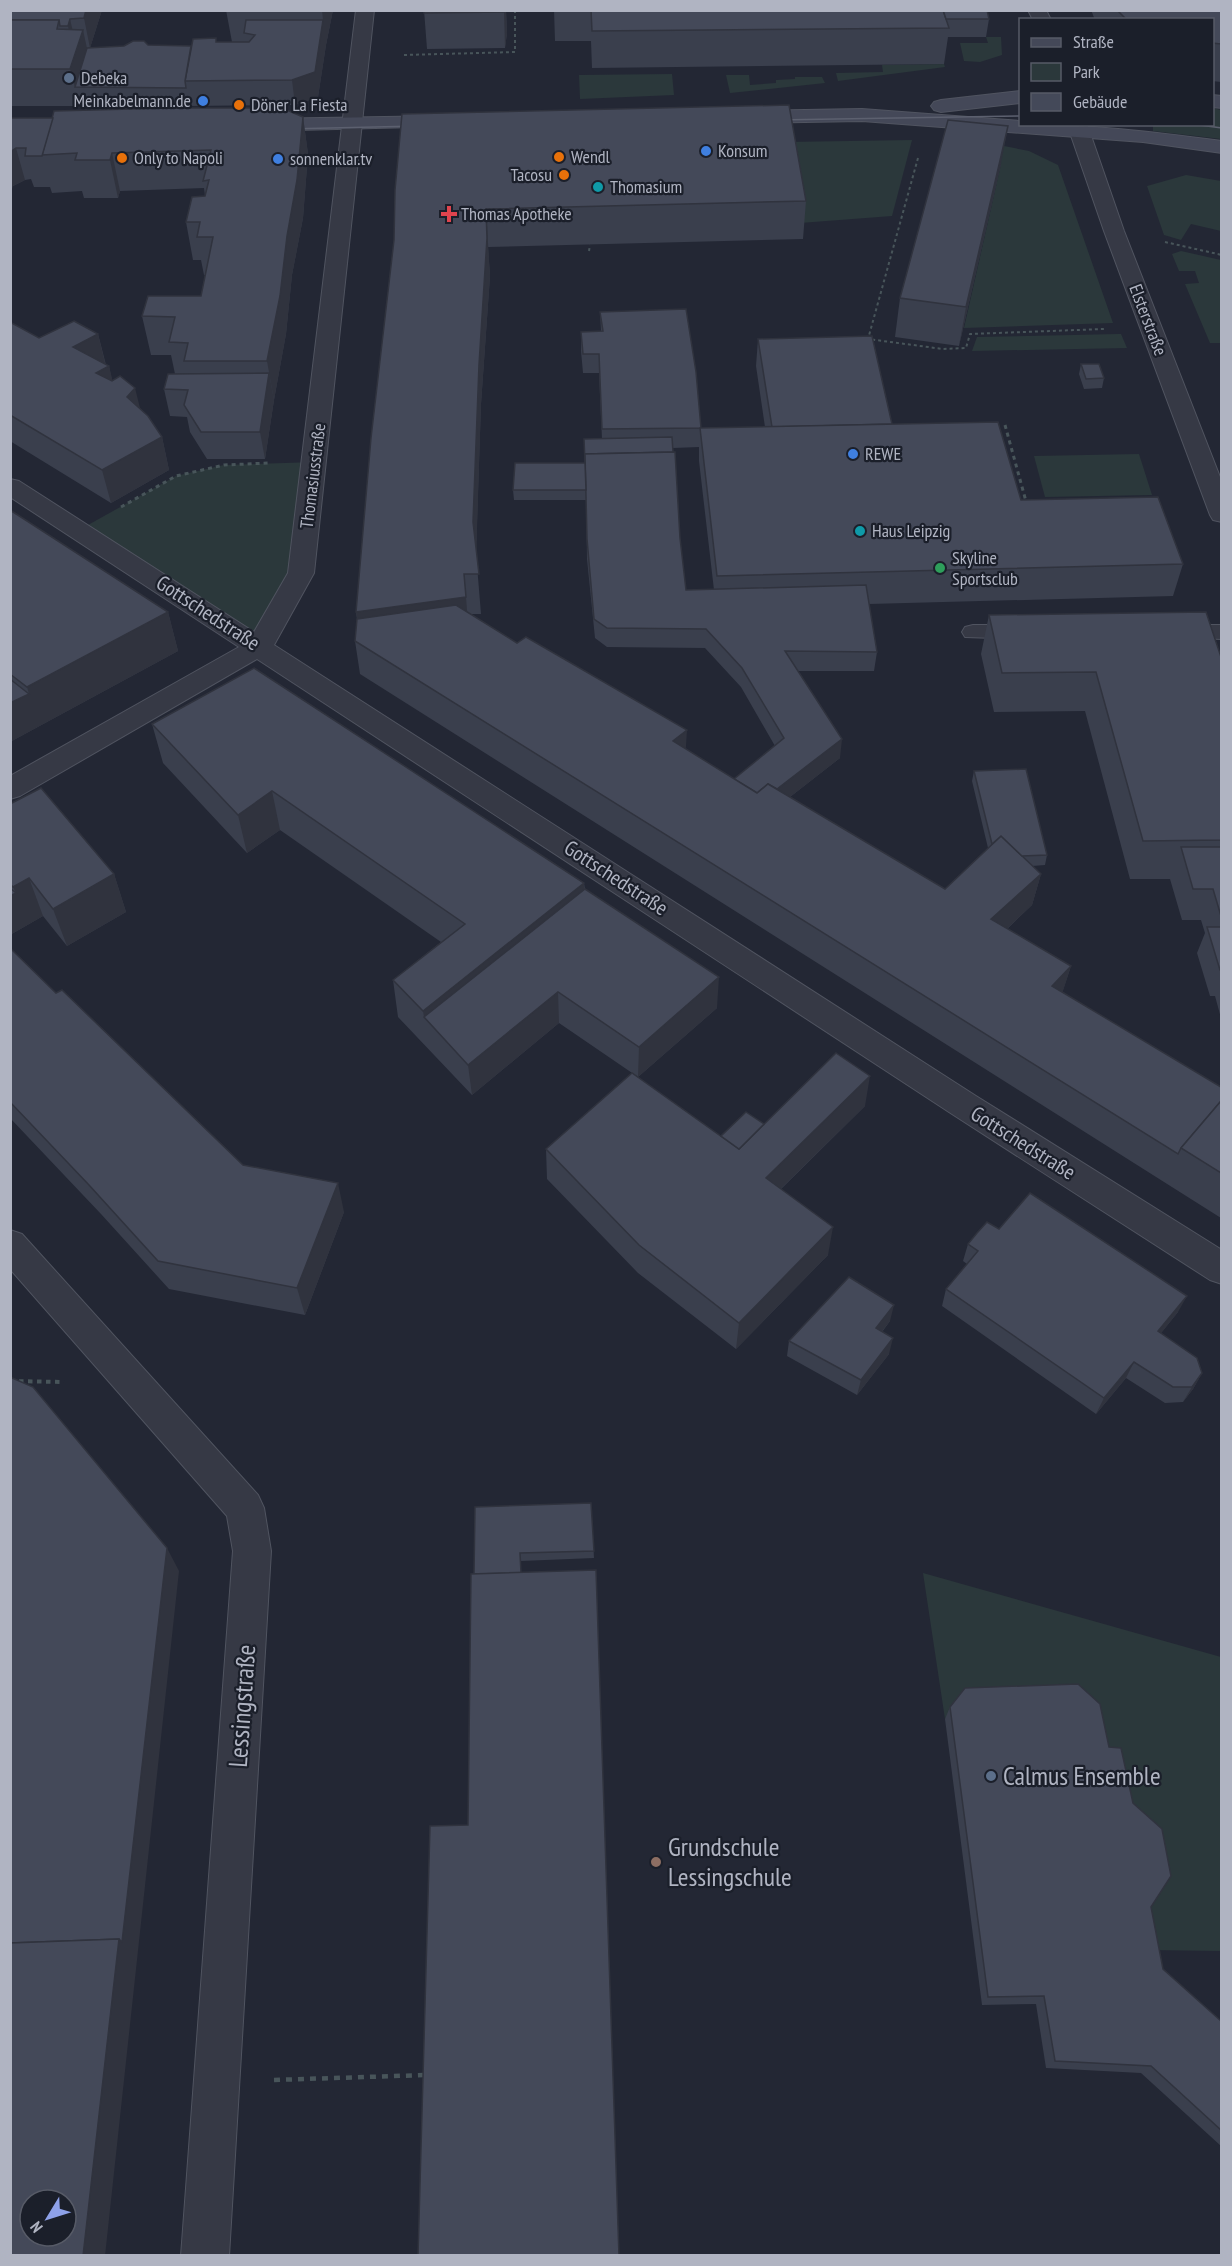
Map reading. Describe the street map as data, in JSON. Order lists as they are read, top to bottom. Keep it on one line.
{"streets":{"street":["Elsterstraße","Thomasiusstraße","Gottschedstraße","Lessingstraße"]},"crossings":[["Thomasiusstraße","Gottschedstraße"]],"places":{"other":["Debeka","Meinkabelmann.de","Döner La Fiesta","Konsum","Wendl","Only to Napoli","sonnenklar.tv","Tacosu","Thomasium","REWE","Haus Leipzig","Skyline Sportsclub","Calmus Ensemble","Grundschule Lessingschule"],"health":["Thomas Apotheke"]},"legend":["Straße","Park","Gebäude"],"north":"bottom left"}
